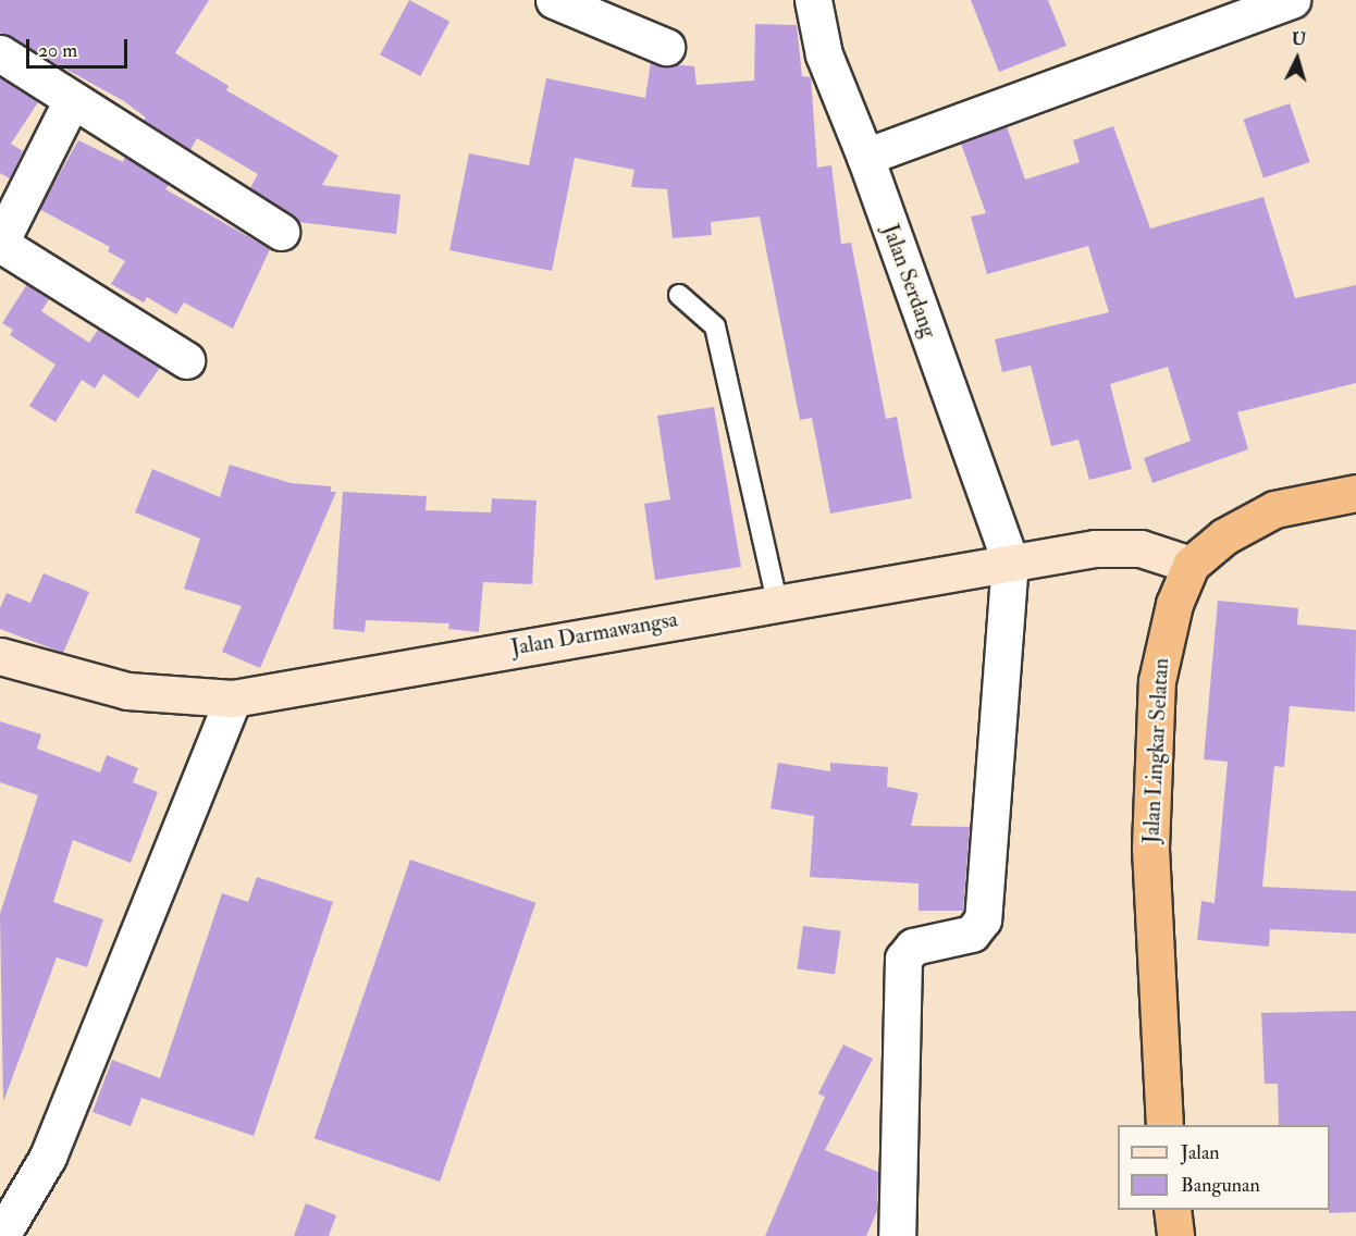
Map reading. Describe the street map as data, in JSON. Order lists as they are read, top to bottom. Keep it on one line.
{"streets":{"highway":["Jalan Lingkar Selatan"],"main road":["Jalan Darmawangsa"],"street":["Jalan Serdang"]},"crossings":[["Jalan Serdang","Jalan Darmawangsa"],["Jalan Darmawangsa","Jalan Lingkar Selatan"]],"legend":["Jalan","Bangunan"],"scale_bar":"20 m","north":"top"}
